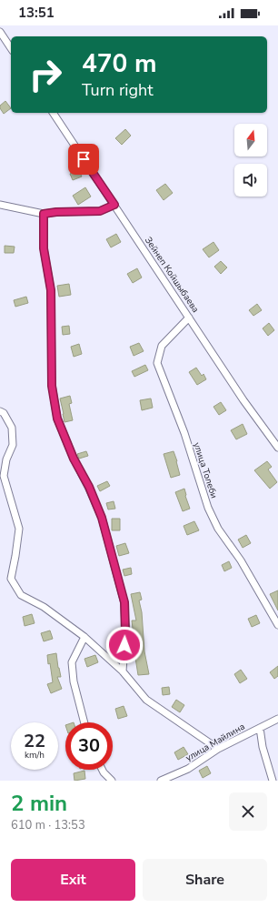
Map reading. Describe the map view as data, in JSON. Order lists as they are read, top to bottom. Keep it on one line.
{"streets":{"street":["Зейнеп Койшыбаева","улица Толеби","улица Майлина"]},"crossings":[["Зейнеп Койшыбаева","улица Толеби"]],"north":"top","page":{"status":"13:51","turn":["470 m","Turn right"],"speed":"22 km/h","limit":"30","heading":["2 min","610 m · 13:53"],"buttons":["Exit","Share"]}}
